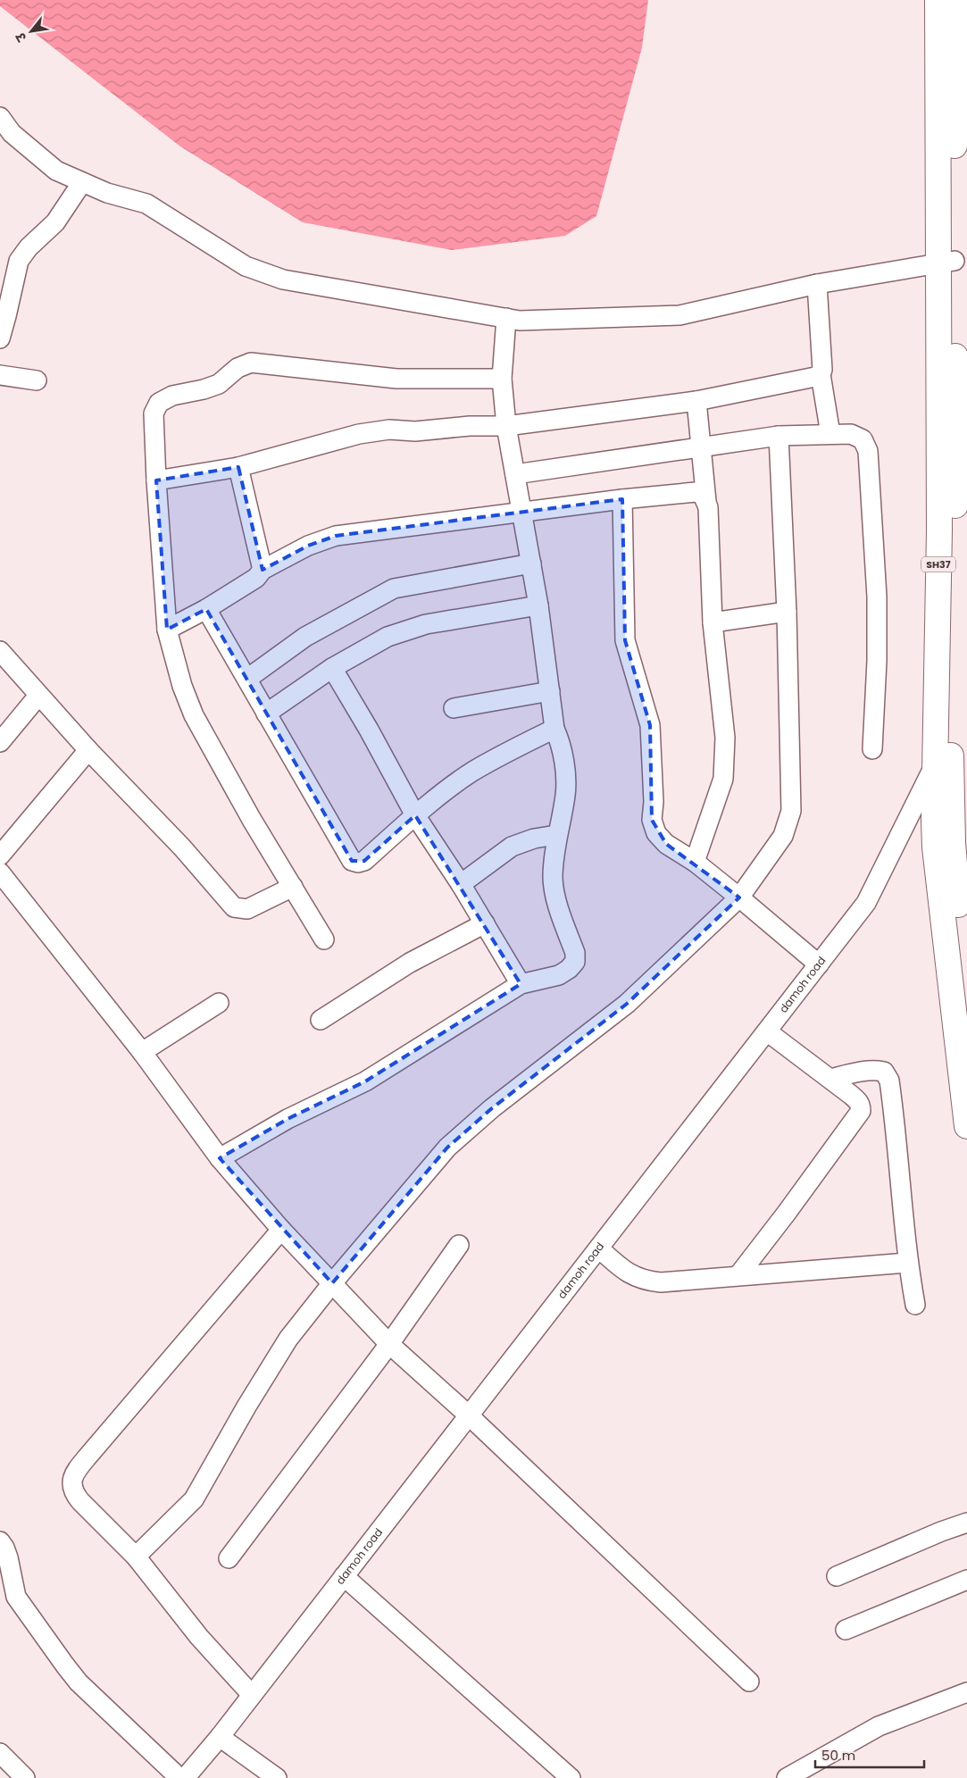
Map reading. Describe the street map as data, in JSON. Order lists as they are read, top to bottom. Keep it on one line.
{"streets":{"main road":["SH37"],"street":["damoh road"]},"crossings":[["SH37","damoh road"]],"scale_bar":"50 m","north":"bottom left"}
